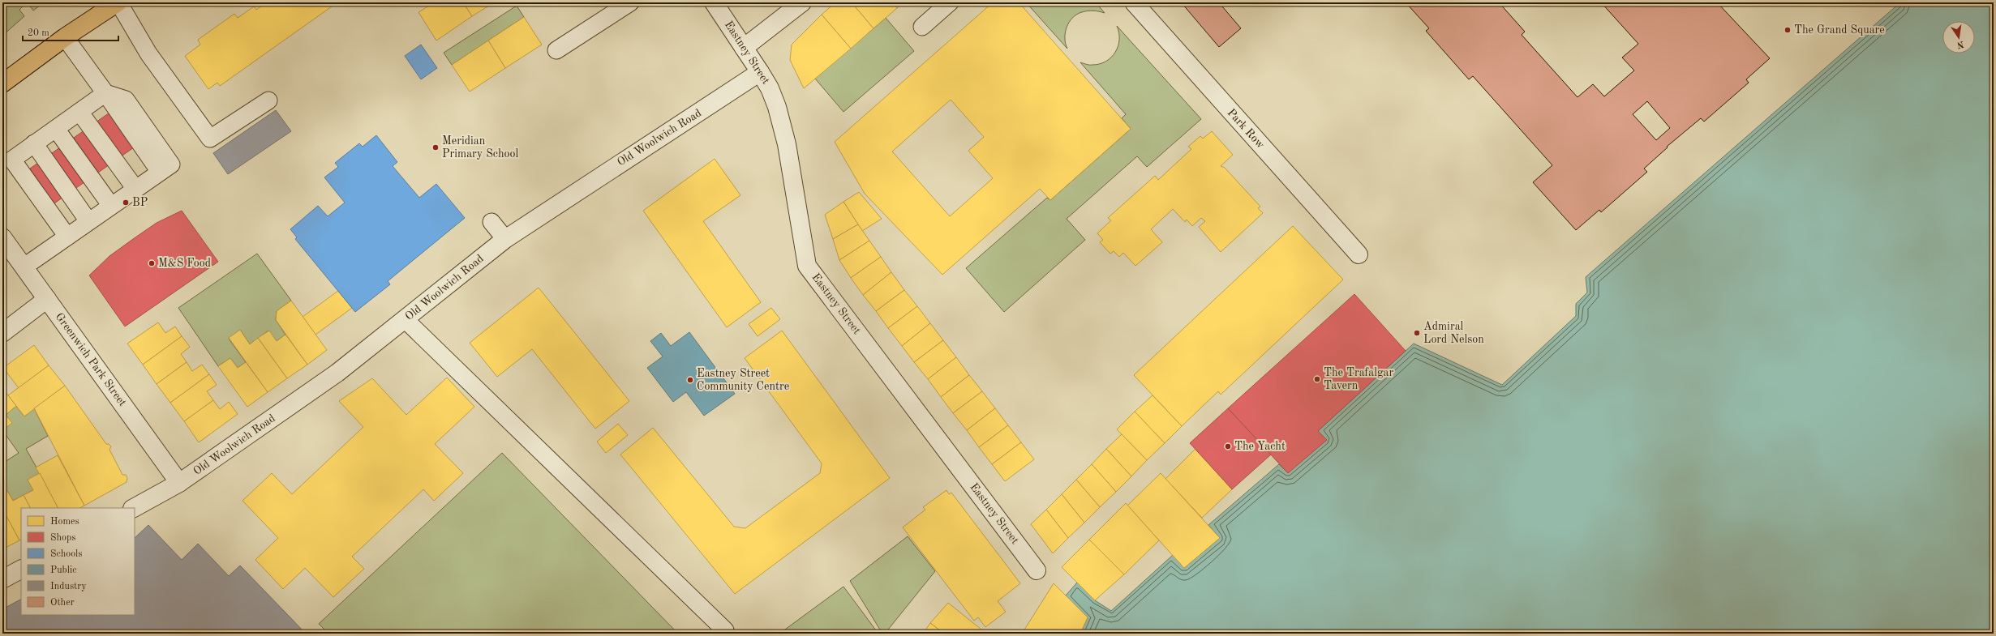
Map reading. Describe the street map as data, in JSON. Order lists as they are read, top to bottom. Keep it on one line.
{"streets":{"street":["Eastney Street","Park Row","Old Woolwich Road","Greenwich Park Street"]},"crossings":[["Eastney Street","Old Woolwich Road"],["Old Woolwich Road","Greenwich Park Street"]],"places":["The Grand Square","Meridian Primary School","BP","M&S Food","Admiral Lord Nelson","The Trafalgar Tavern","Eastney Street Community Centre","The Yacht"],"legend":["Homes","Shops","Schools","Public","Industry","Other"],"scale_bar":"20 m","north":"bottom"}
